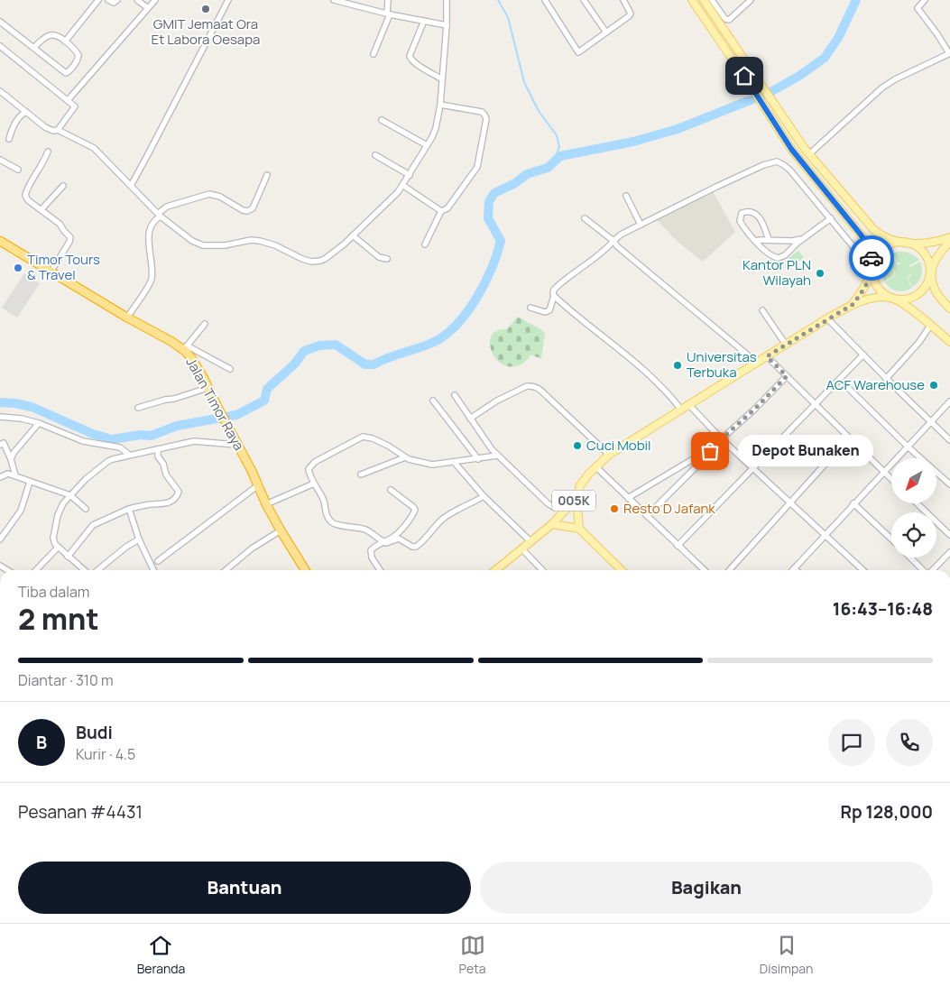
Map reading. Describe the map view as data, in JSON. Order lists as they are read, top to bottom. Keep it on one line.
{"streets":{"highway":["Jalan Timor Raya"],"main road":["005K"]},"places":["GMIT Jemaat Ora Et Labora Oesapa","Timor Tours & Travel","Kantor PLN Wilayah","Universitas Terbuka","ACF Warehouse","Cuci Mobil","Depot Bunaken","Resto D Jafank"],"north":"bottom left","page":{"bubble":"Depot Bunaken","heading":["2 mnt","Tiba dalam","16:43–16:48"],"panel":["Budi","Kurir · 4.5","Pesanan #4431","Rp 128,000"],"bar":"Diantar · 310 m","round":"B","buttons":["Bantuan","Bagikan"],"tabs":["Beranda","Peta","Disimpan"]}}
